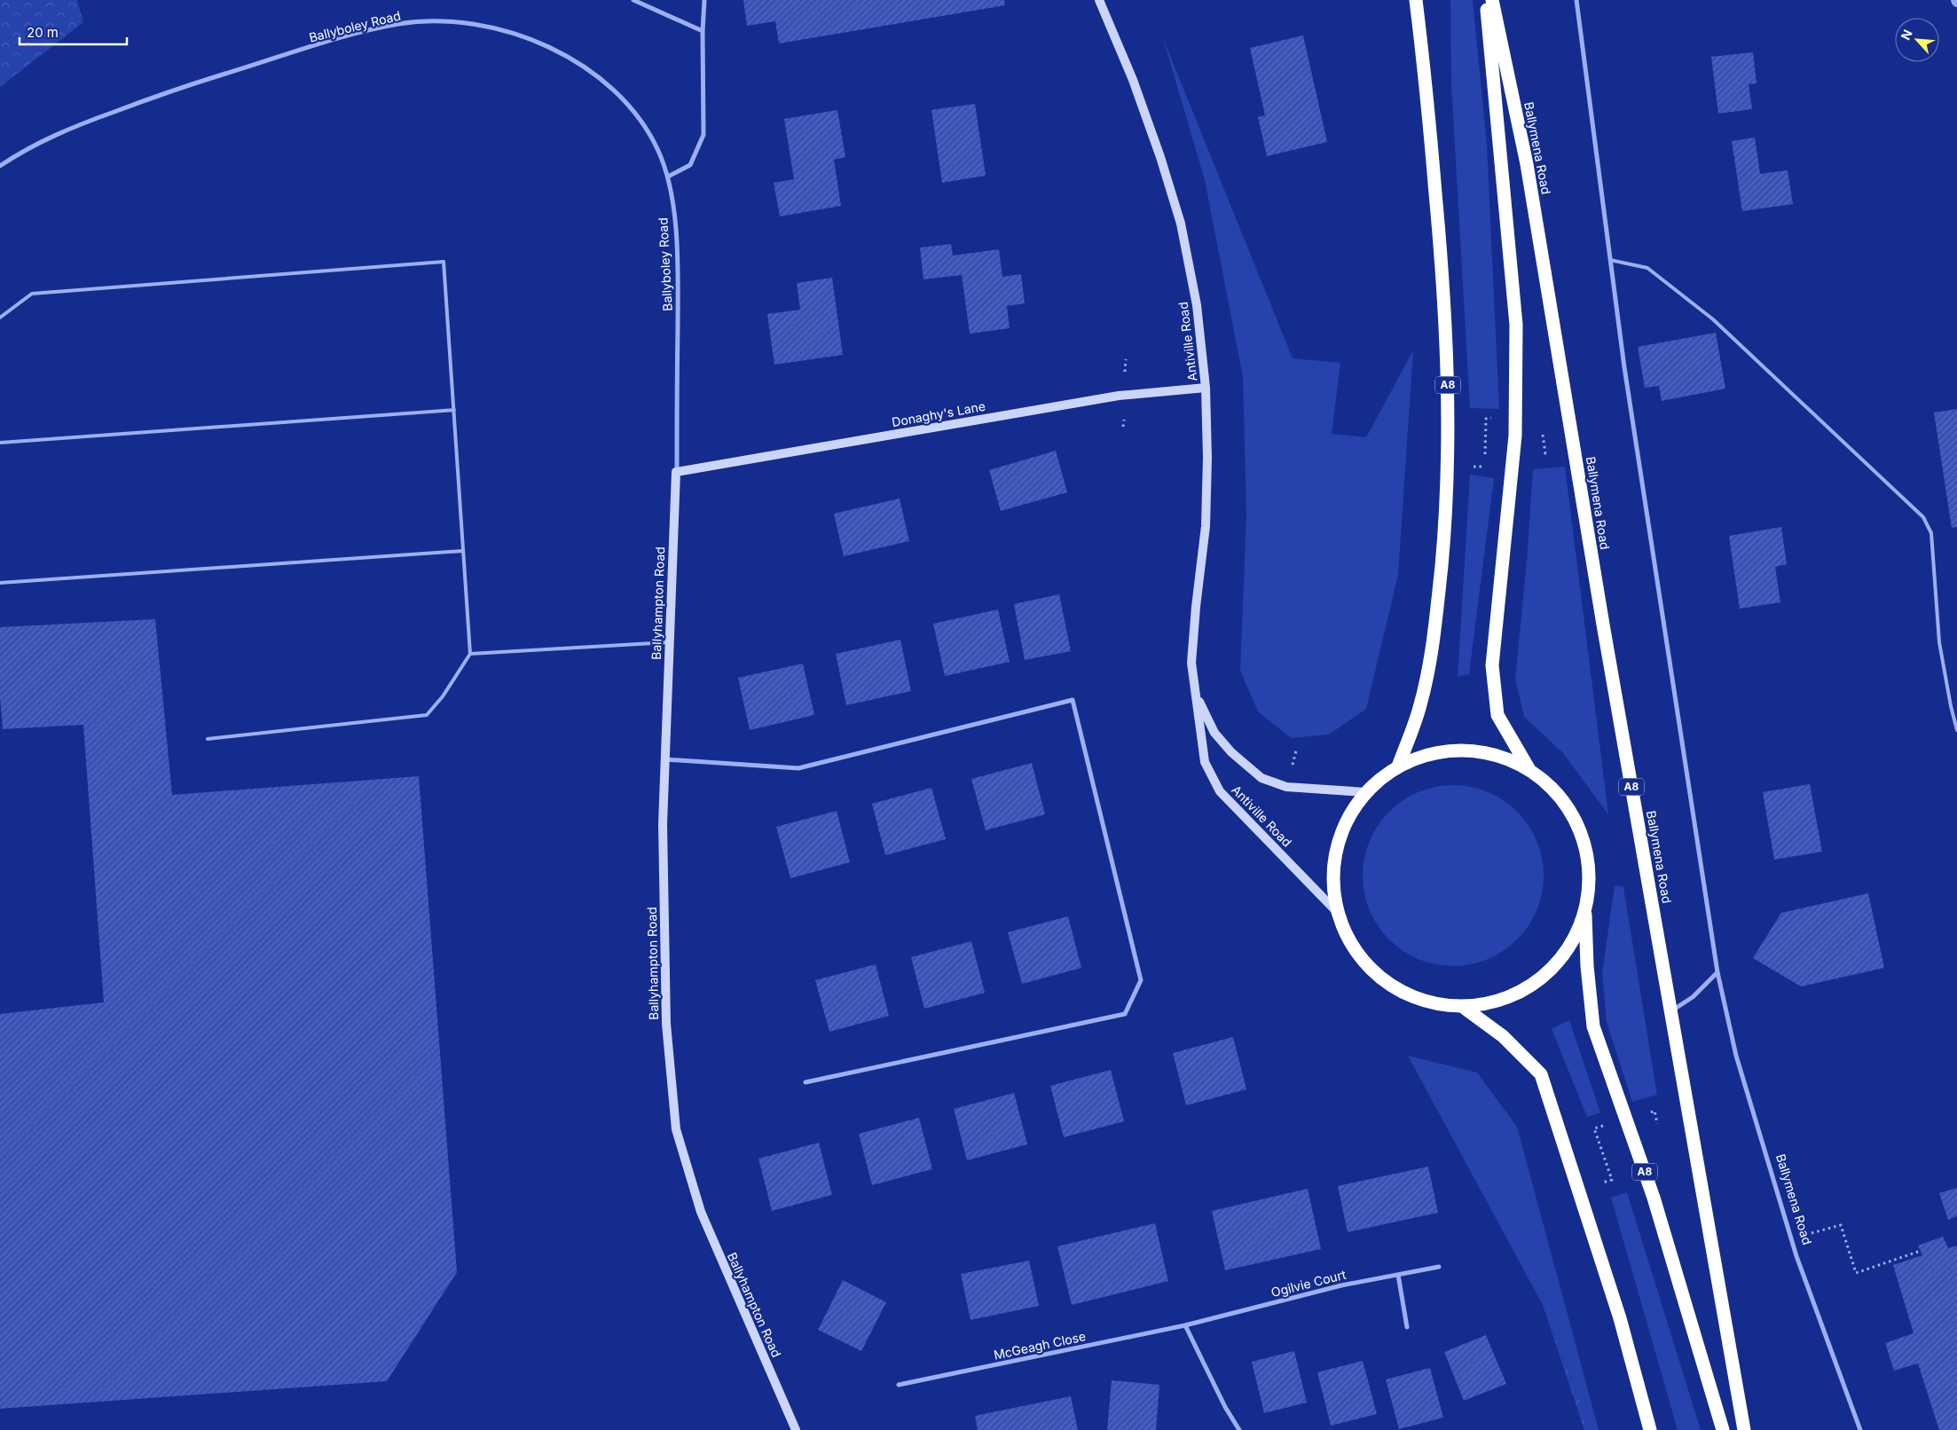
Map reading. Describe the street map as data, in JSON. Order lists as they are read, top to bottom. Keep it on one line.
{"streets":{"highway":["Ballymena Road","A8"],"street":["Ballyboley Road","Antiville Road","Donaghy's Lane","Ballyhampton Road","Ogilvie Court","McGeagh Close"]},"crossings":[["Ballyboley Road","Donaghy's Lane"],["Ballyboley Road","Ballyhampton Road"],["Antiville Road","A8"],["Antiville Road","Donaghy's Lane"],["Donaghy's Lane","Ballyhampton Road"],["Ogilvie Court","McGeagh Close"]],"scale_bar":"20 m","north":"top left"}
